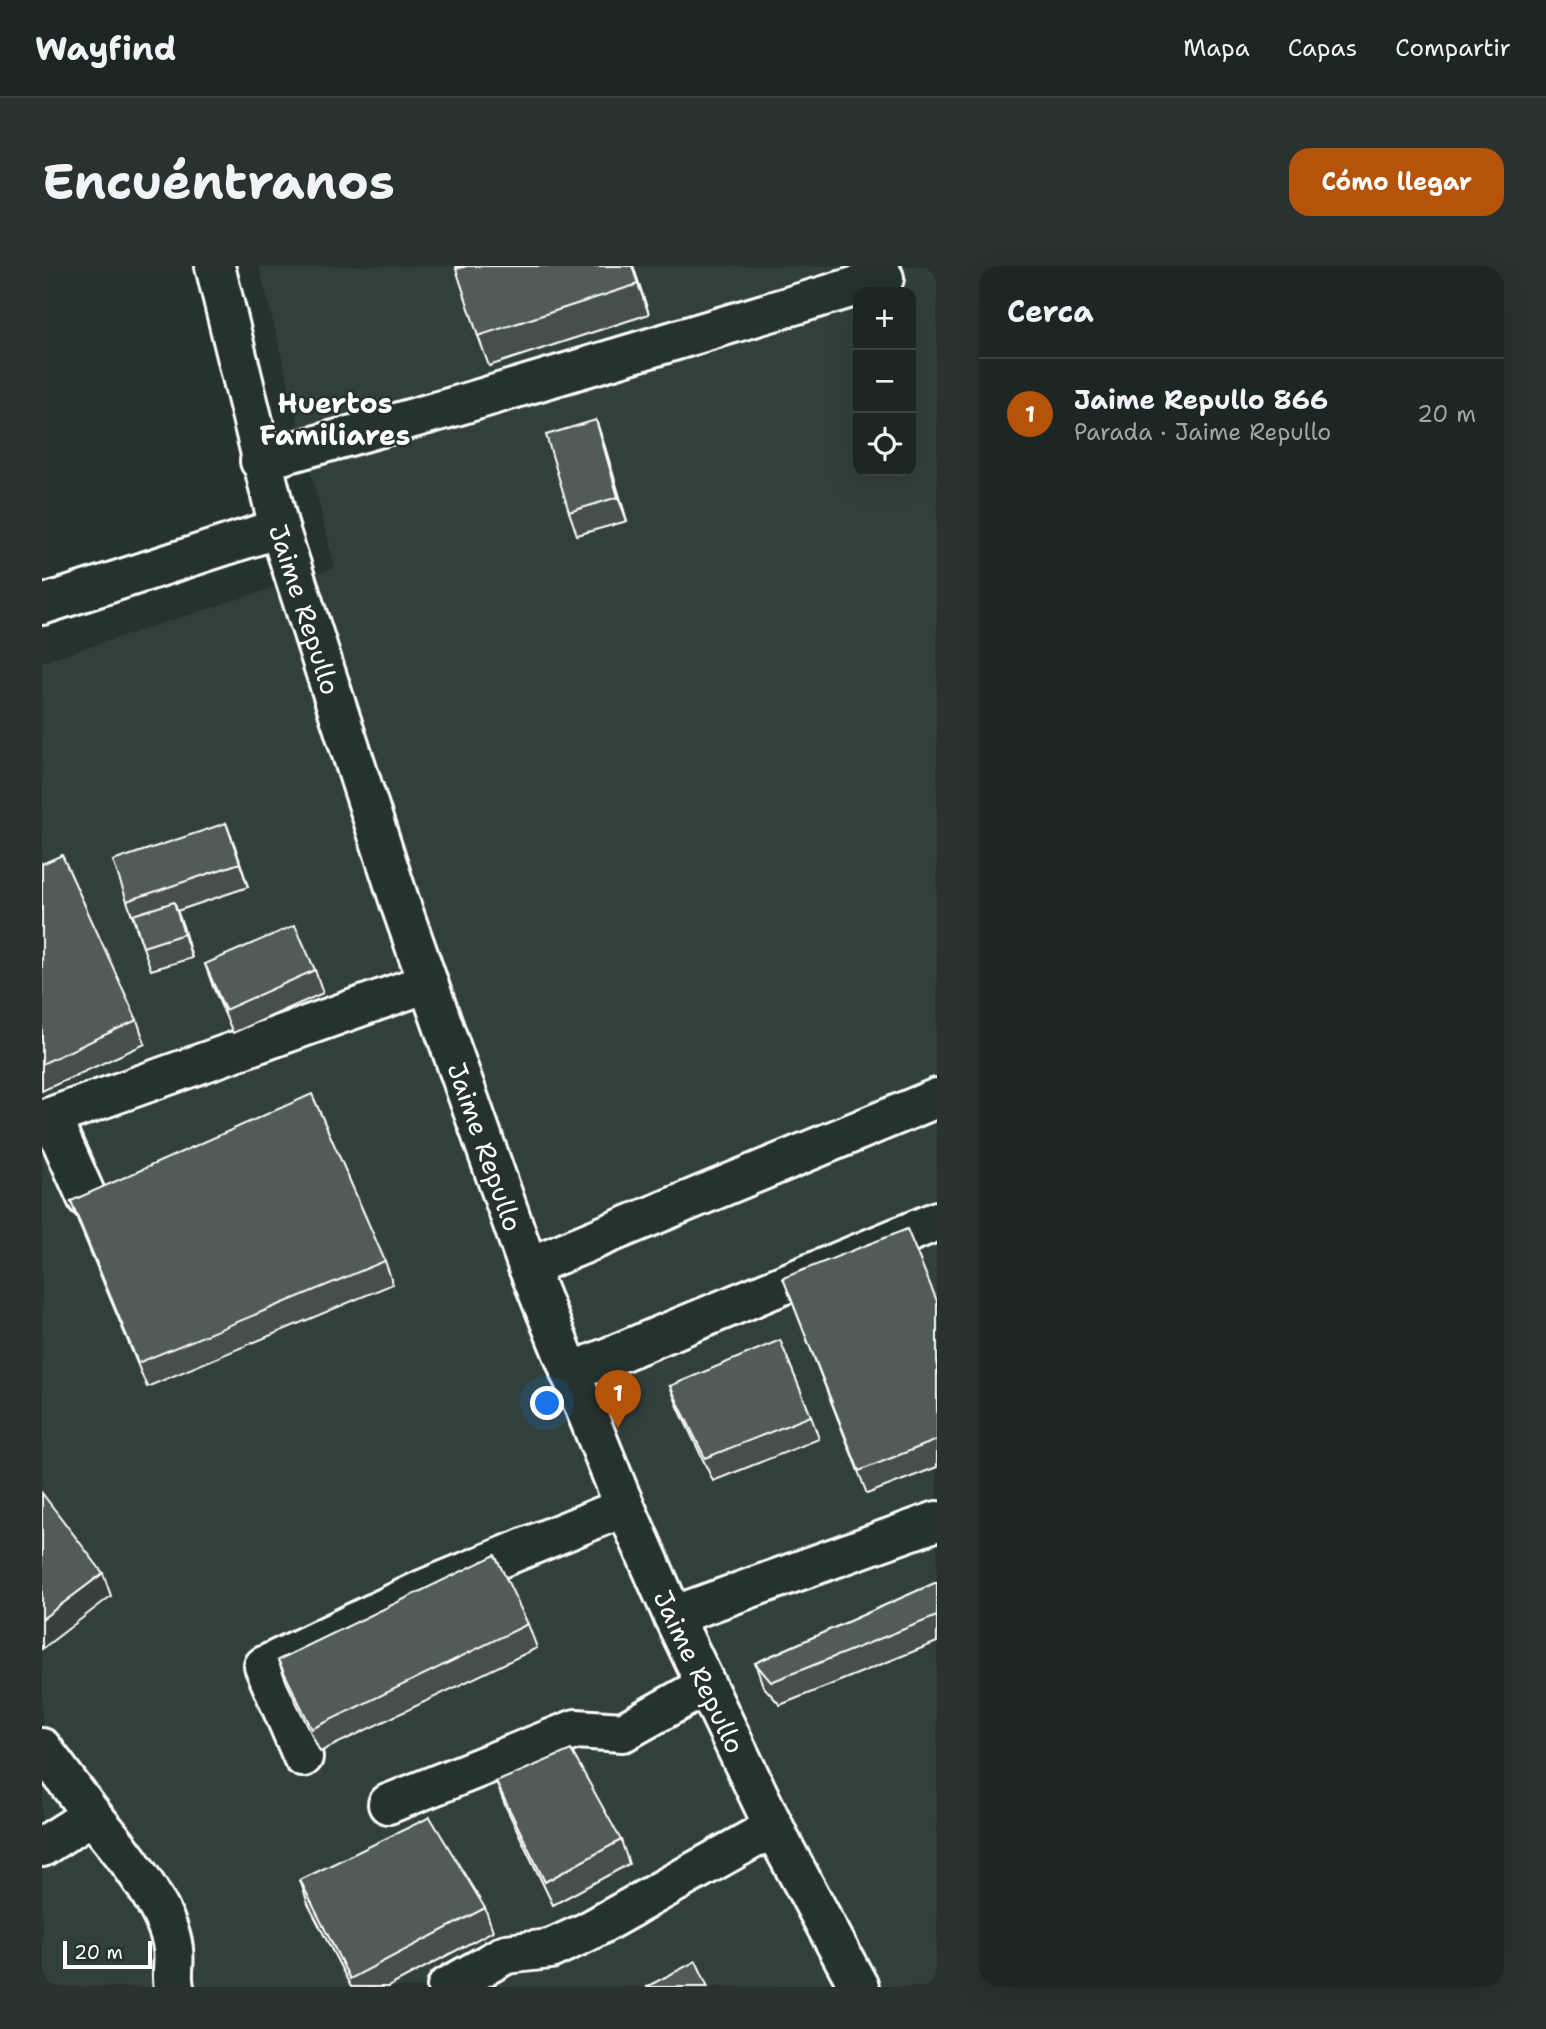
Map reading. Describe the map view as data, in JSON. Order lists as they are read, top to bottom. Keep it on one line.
{"streets":{"street":["Jaime Repullo"]},"districts":["Huertos Familiares"],"scale_bar":"20 m","page":{"header":"Wayfind","nav":["Mapa","Capas","Compartir"],"buttons":"Cómo llegar","title":"Encuéntranos","heading":"Cerca","map_buttons":["+","−"],"list":[{"mark":"1","name":"Jaime Repullo 866","note":"Parada · Jaime Repullo","value":"20 m"}],"pins":"1","scale":"20 m"}}
